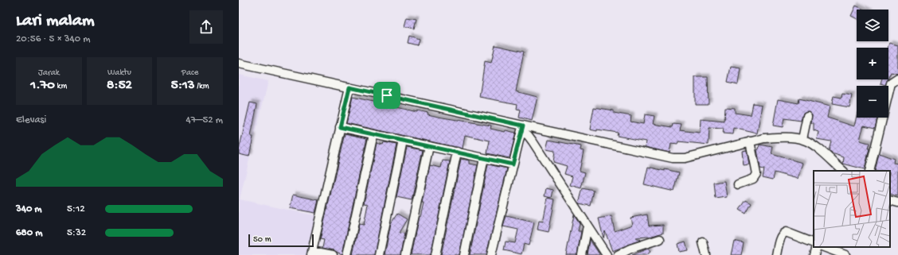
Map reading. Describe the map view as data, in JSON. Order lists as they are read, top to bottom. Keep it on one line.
{"scale_bar":"50 m","page":{"heading":["Lari malam","20:56 · 5 × 340 m"],"map_buttons":["+","−"],"stats":[["Jarak","1.70 km"],["Waktu","8:52"],["Pace","5:13 /km"]],"chart":["Elevasi","47–52 m"],"list":[{"name":"340 m","note":"5:12"},{"name":"680 m","note":"5:32"}],"scale":"50 m"}}
